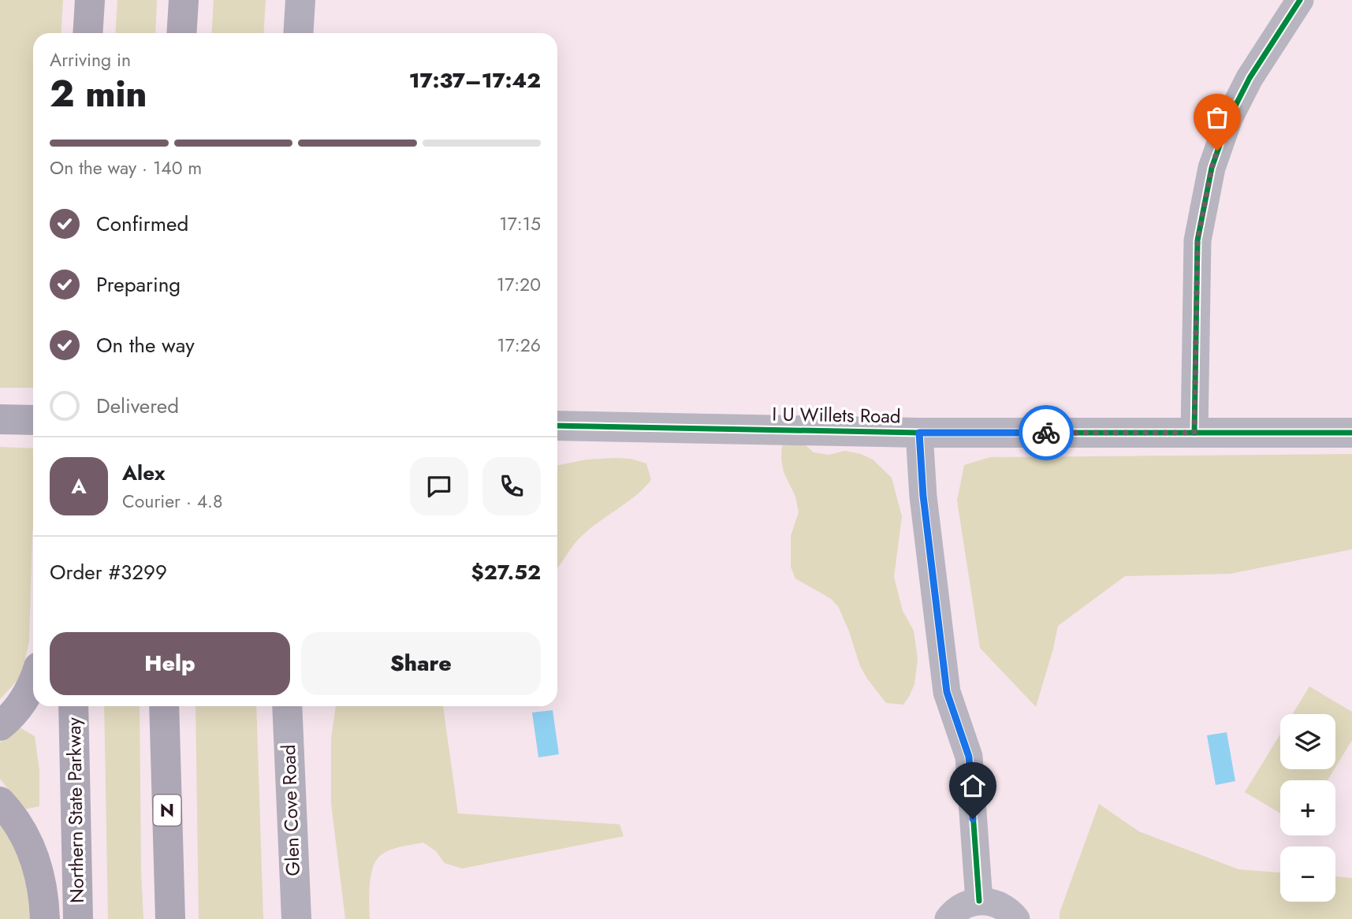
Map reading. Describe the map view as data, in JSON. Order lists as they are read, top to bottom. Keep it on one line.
{"streets":{"highway":["Northern State Parkway","N"],"main road":["Glen Cove Road"],"street":["I U Willets Road"]},"page":{"heading":["2 min","Arriving in","17:37–17:42"],"panel":["Alex","Courier · 4.8","Order #3299","$27.52"],"bar":"On the way · 140 m","list":[["Confirmed","17:15"],["Preparing","17:20"],["On the way","17:26"],"Delivered"],"round":"A","buttons":["Help","Share"],"map_buttons":["+","−"]}}
